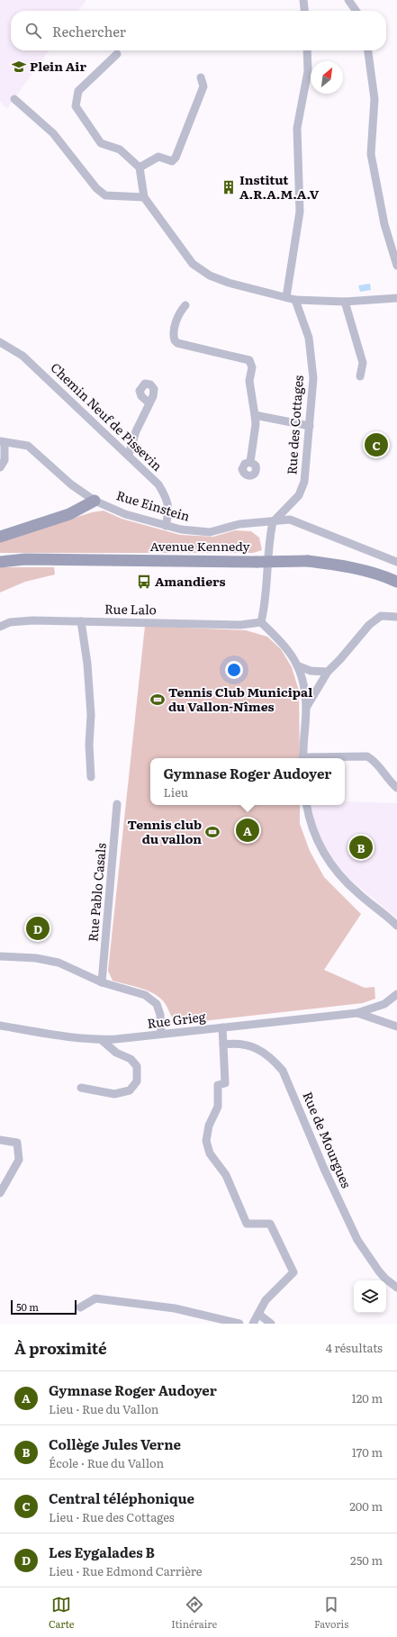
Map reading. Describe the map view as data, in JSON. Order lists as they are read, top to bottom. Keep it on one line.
{"streets":{"main road":["Avenue Kennedy"],"street":["Chemin Neuf de Pissevin","Rue des Cottages","Rue Einstein","Rue Lalo","Rue Pablo Casals","Rue Grieg","Rue de Mourgues"]},"crossings":[["Chemin Neuf de Pissevin","Rue Einstein"],["Rue des Cottages","Rue Einstein"]],"places":{"school or university":["Plein Air"],"building":["Institut A.R.A.M.A.V"],"bus stop":["Amandiers"],"sports":["Tennis Club Municipal du Vallon-Nîmes","Tennis club du vallon"]},"scale_bar":"50 m","north":"top right","page":{"search":"Rechercher","pins":["C","A","B","D"],"popup":["Gymnase Roger Audoyer","Lieu"],"scale":"50 m","heading":["À proximité","4 résultats"],"list":[{"mark":"A","name":"Gymnase Roger Audoyer","note":"Lieu · Rue du Vallon","value":"120 m"},{"mark":"B","name":"Collège Jules Verne","note":"École · Rue du Vallon","value":"170 m"},{"mark":"C","name":"Central téléphonique","note":"Lieu · Rue des Cottages","value":"200 m"},{"mark":"D","name":"Les Eygalades B","note":"Lieu · Rue Edmond Carrière","value":"250 m"}],"nav":["Carte","Itinéraire","Favoris"]}}
